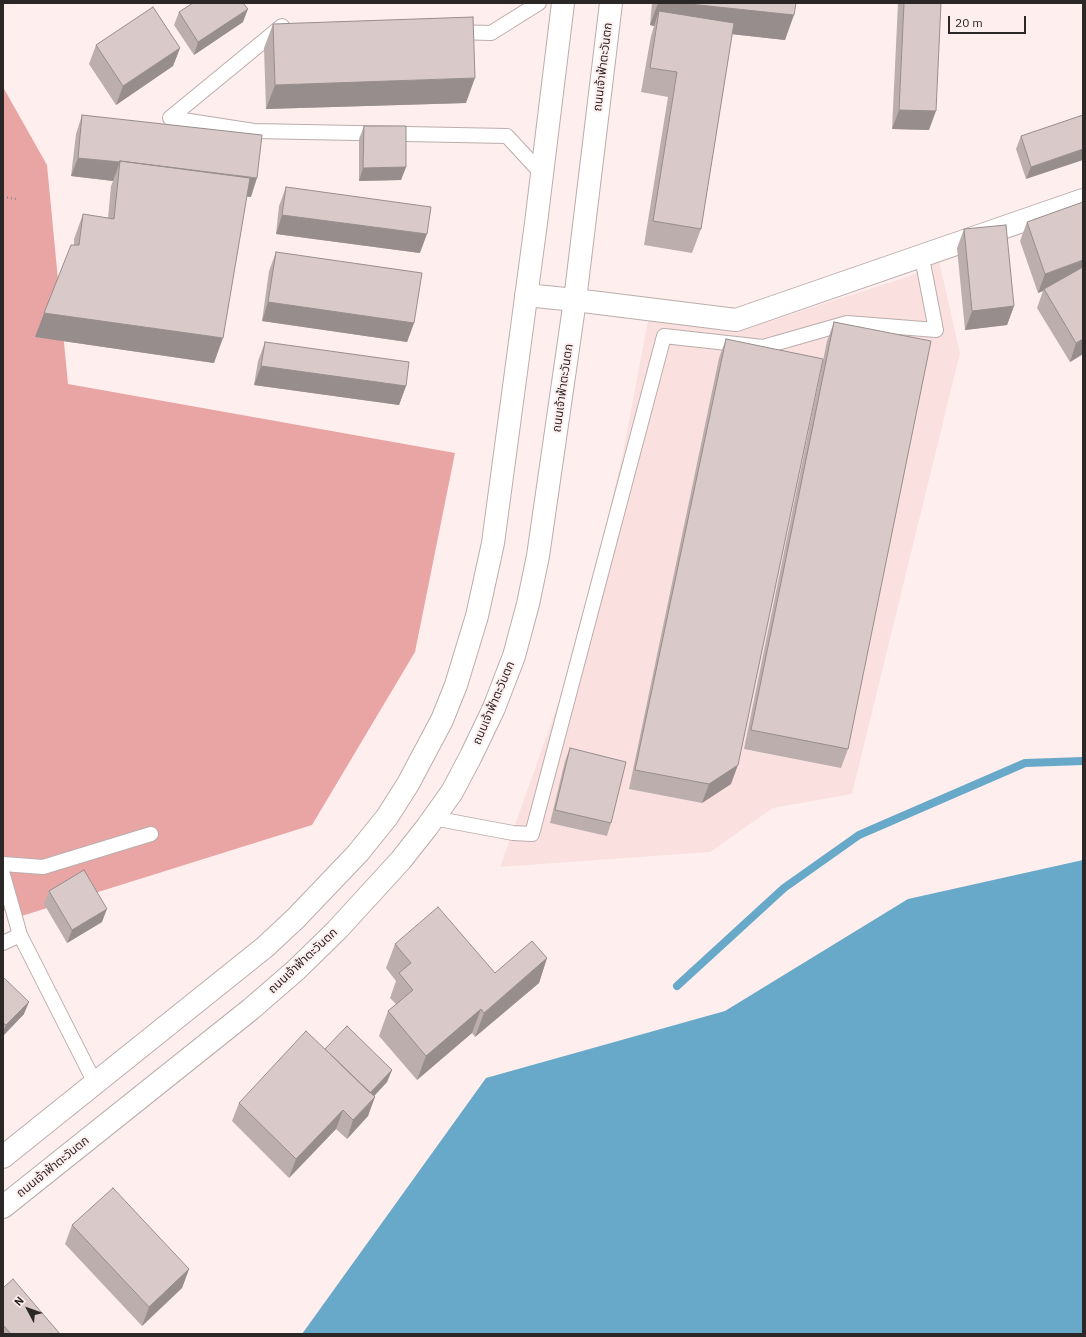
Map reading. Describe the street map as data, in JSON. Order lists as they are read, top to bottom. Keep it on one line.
{"streets":{"main road":["ถนนเจ้าฟ้าตะวันตก"]},"scale_bar":"20 m","north":"top left"}
